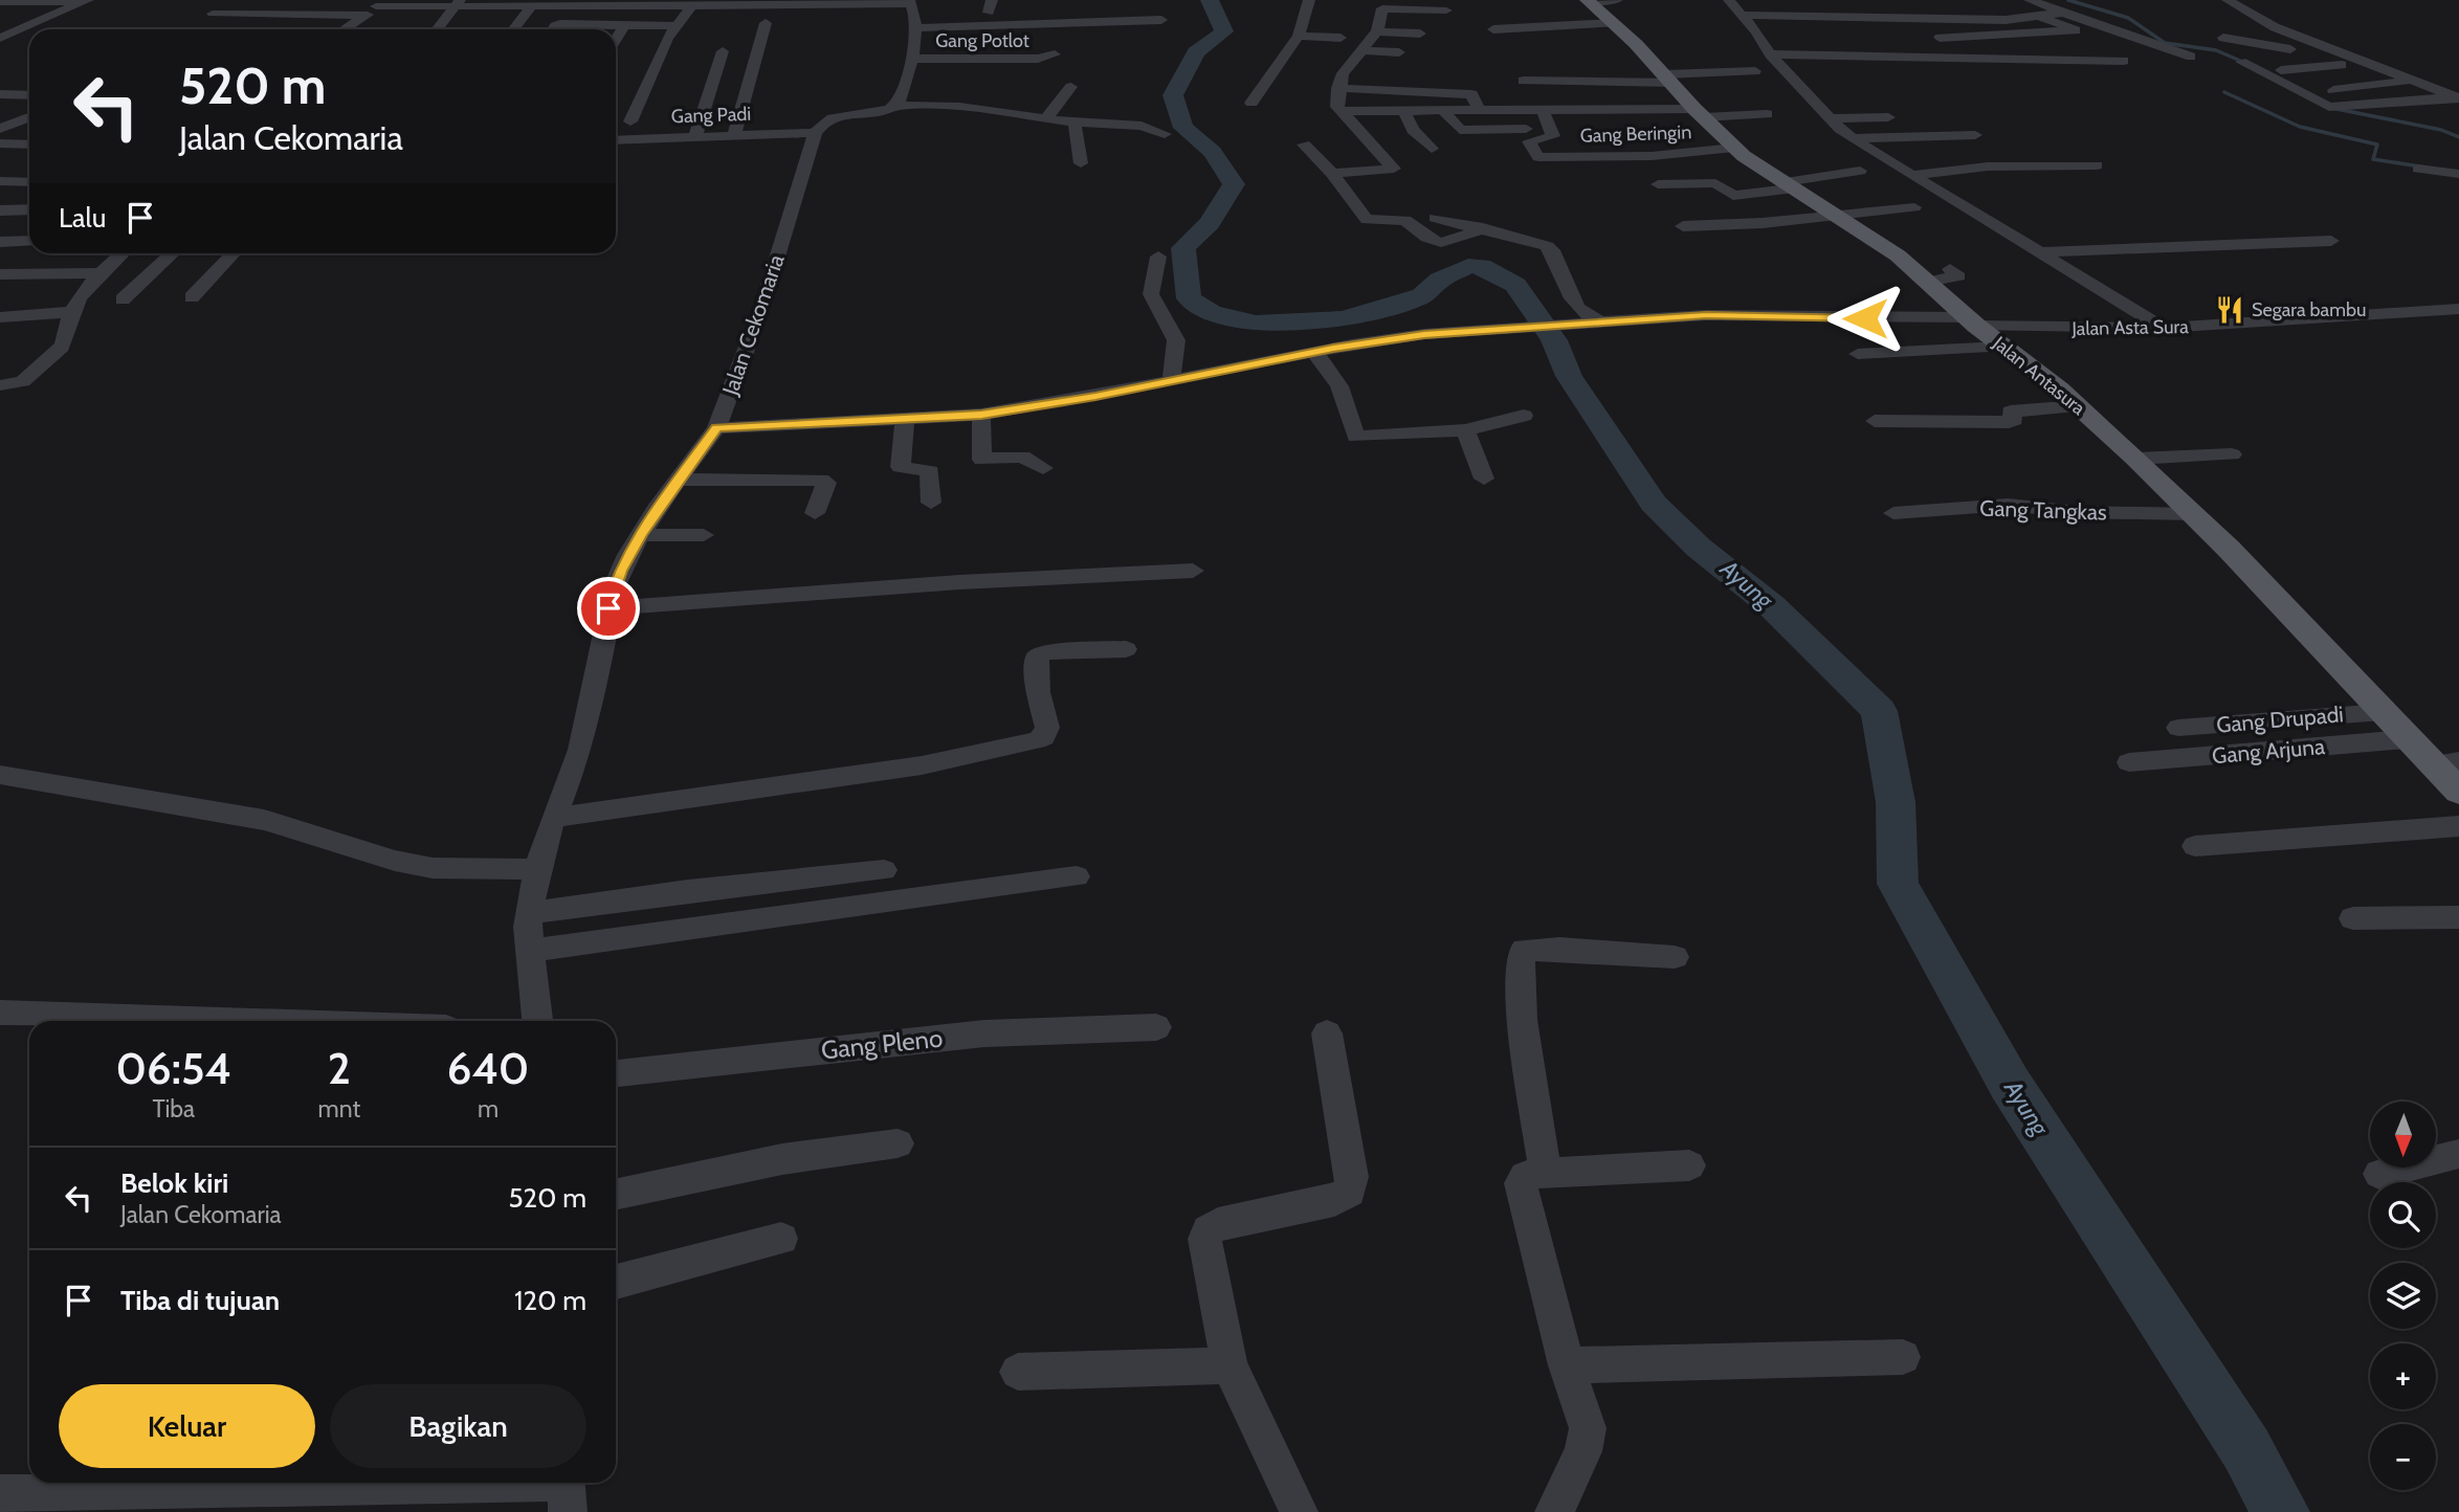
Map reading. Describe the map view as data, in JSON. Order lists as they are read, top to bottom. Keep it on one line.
{"streets":{"main road":["Jalan Antasura"],"street":["Gang Potlot","Gang Padi","Gang Beringin","Jalan Cekomaria","Jalan Asta Sura","Gang Tangkas","Gang Drupadi","Gang Arjuna","Gang Pleno"]},"crossings":[["Gang Padi","Jalan Cekomaria"],["Gang Beringin","Jalan Antasura"],["Jalan Cekomaria","Jalan Asta Sura"],["Jalan Asta Sura","Jalan Antasura"],["Jalan Antasura","Gang Tangkas"],["Jalan Antasura","Gang Drupadi"],["Jalan Antasura","Gang Arjuna"]],"water":["Ayung"],"places":{"restaurant":["Segara bambu"]},"north":"bottom","page":{"turn":["520 m","Jalan Cekomaria"],"then":"Lalu","eta":["06:54","Tiba","2","mnt","640","m"],"map_buttons":["+","−"],"list":[{"name":"Belok kiri","note":"Jalan Cekomaria","value":"520 m"},{"name":"Tiba di tujuan","value":"120 m"}],"buttons":["Keluar","Bagikan"]}}
